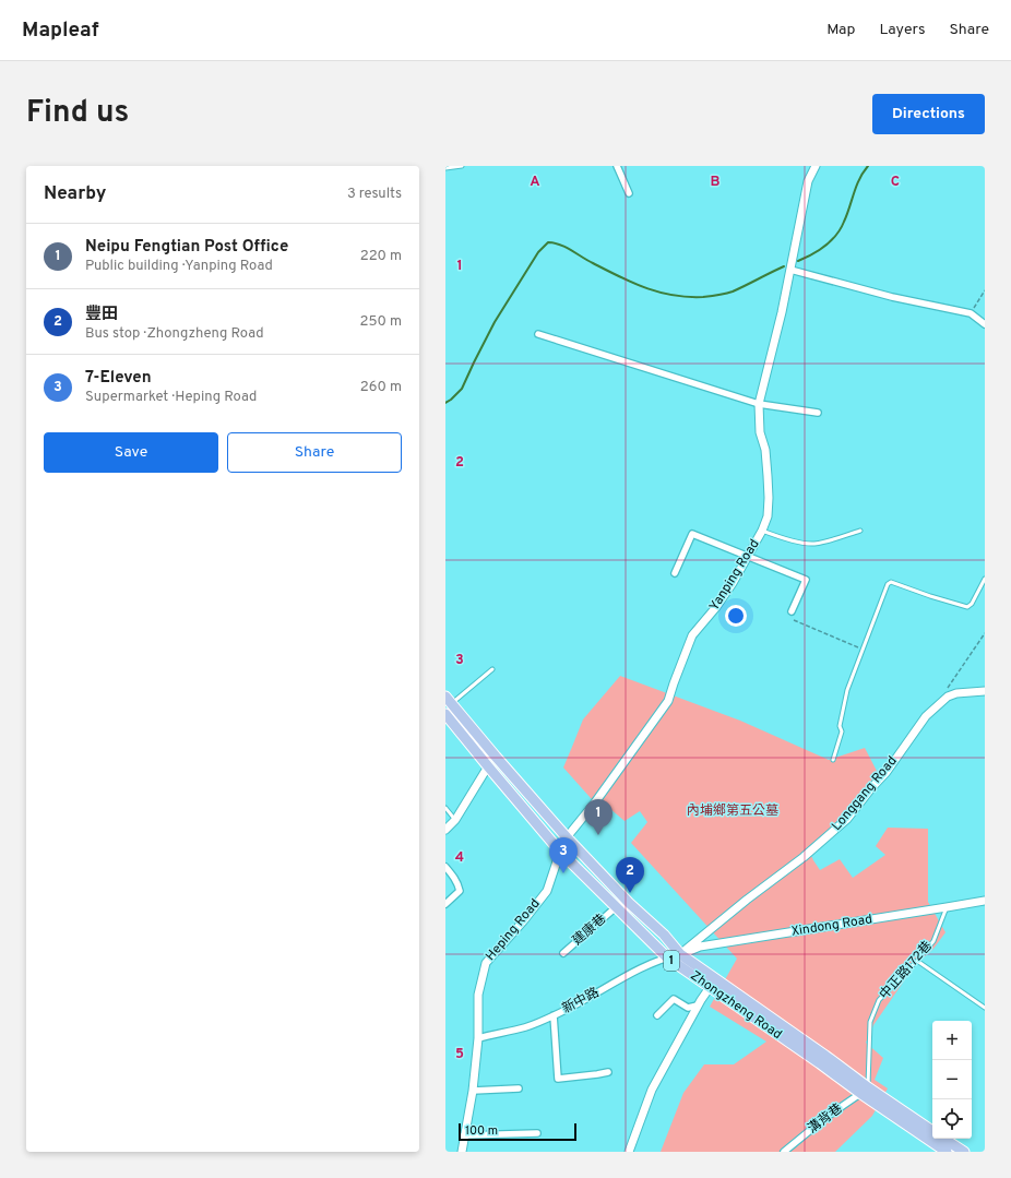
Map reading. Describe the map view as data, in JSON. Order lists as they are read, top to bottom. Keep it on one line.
{"streets":{"main road":["1","Zhongzheng Road"],"street":["Yanping Road","Longgang Road","Xindong Road","Heping Road","建康巷","新中路","溝背巷"],"lane":["中正路172巷"]},"crossings":[["Yanping Road","Heping Road"],["Yanping Road","Zhongzheng Road"],["Longgang Road","Xindong Road"],["Longgang Road","新中路"],["Longgang Road","Zhongzheng Road"],["Xindong Road","中正路172巷"],["Xindong Road","新中路"],["Xindong Road","Zhongzheng Road"],["Heping Road","新中路"],["Heping Road","Zhongzheng Road"],["建康巷","Zhongzheng Road"],["中正路172巷","Zhongzheng Road"],["中正路172巷","溝背巷"],["新中路","Zhongzheng Road"],["Zhongzheng Road","溝背巷"]],"parks":["內埔鄉第五公墓"],"scale_bar":"100 m","page":{"header":"Mapleaf","nav":["Map","Layers","Share"],"title":"Find us","buttons":["Directions",["Save","Share"]],"heading":["Nearby","3 results"],"list":[{"mark":"1","name":"Neipu Fengtian Post Office","note":"Public building · Yanping Road","value":"220 m"},{"mark":"2","name":"豐田","note":"Bus stop · Zhongzheng Road","value":"250 m"},{"mark":"3","name":"7-Eleven","note":"Supermarket · Heping Road","value":"260 m"}],"pins":["1","3","2"],"map_buttons":["+","−"],"scale":"100 m"},"grid":{"columns":["A","B","C"],"rows":["1","2","3","4","5"]}}
